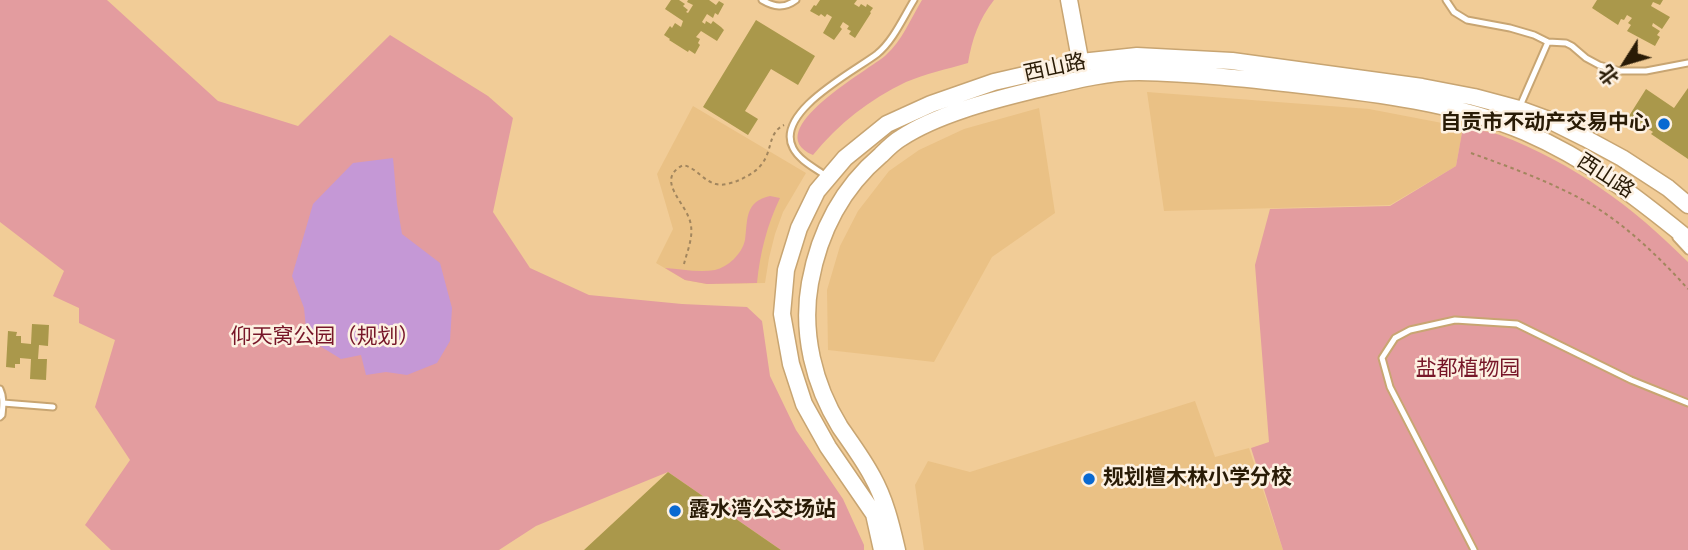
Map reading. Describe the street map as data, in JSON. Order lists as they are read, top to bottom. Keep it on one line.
{"streets":{"main road":["西山路"]},"parks":["仰天窝公园（规划）","盐都植物园"],"places":["自贡市不动产交易中心","规划檀木林小学分校","露水湾公交场站"],"north":"bottom left"}
